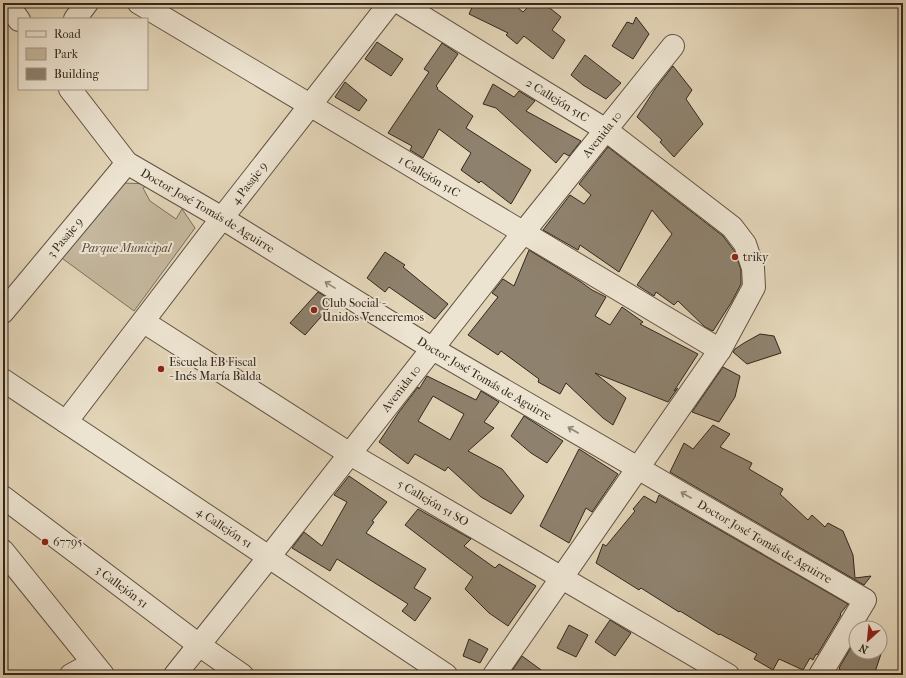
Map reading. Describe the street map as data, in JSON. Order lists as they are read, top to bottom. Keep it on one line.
{"streets":{"street":["2 Callejón 51C","Avenida 10","1 Callejón 51C","4 Pasaje 9","Doctor José Tomás de Aguirre","3 Pasaje 9","5 Callejón 51 SO","4 Callejón 51","3 Callejón 51"]},"crossings":[["2 Callejón 51C","Avenida 10"],["2 Callejón 51C","1 Callejón 51C"],["Avenida 10","1 Callejón 51C"],["Avenida 10","Doctor José Tomás de Aguirre"],["Avenida 10","5 Callejón 51 SO"],["Avenida 10","4 Callejón 51"],["Avenida 10","3 Callejón 51"],["1 Callejón 51C","4 Pasaje 9"],["4 Pasaje 9","Doctor José Tomás de Aguirre"],["4 Pasaje 9","5 Callejón 51 SO"],["4 Pasaje 9","4 Callejón 51"],["Doctor José Tomás de Aguirre","3 Pasaje 9"]],"one_way":["Doctor José Tomás de Aguirre"],"parks":["Parque Municipal"],"places":["triky","Club Social - Unidos Venceremos","Escuela EB Fiscal - Inés María Balda","67795"],"legend":["Road","Park","Building"],"north":"bottom left"}
